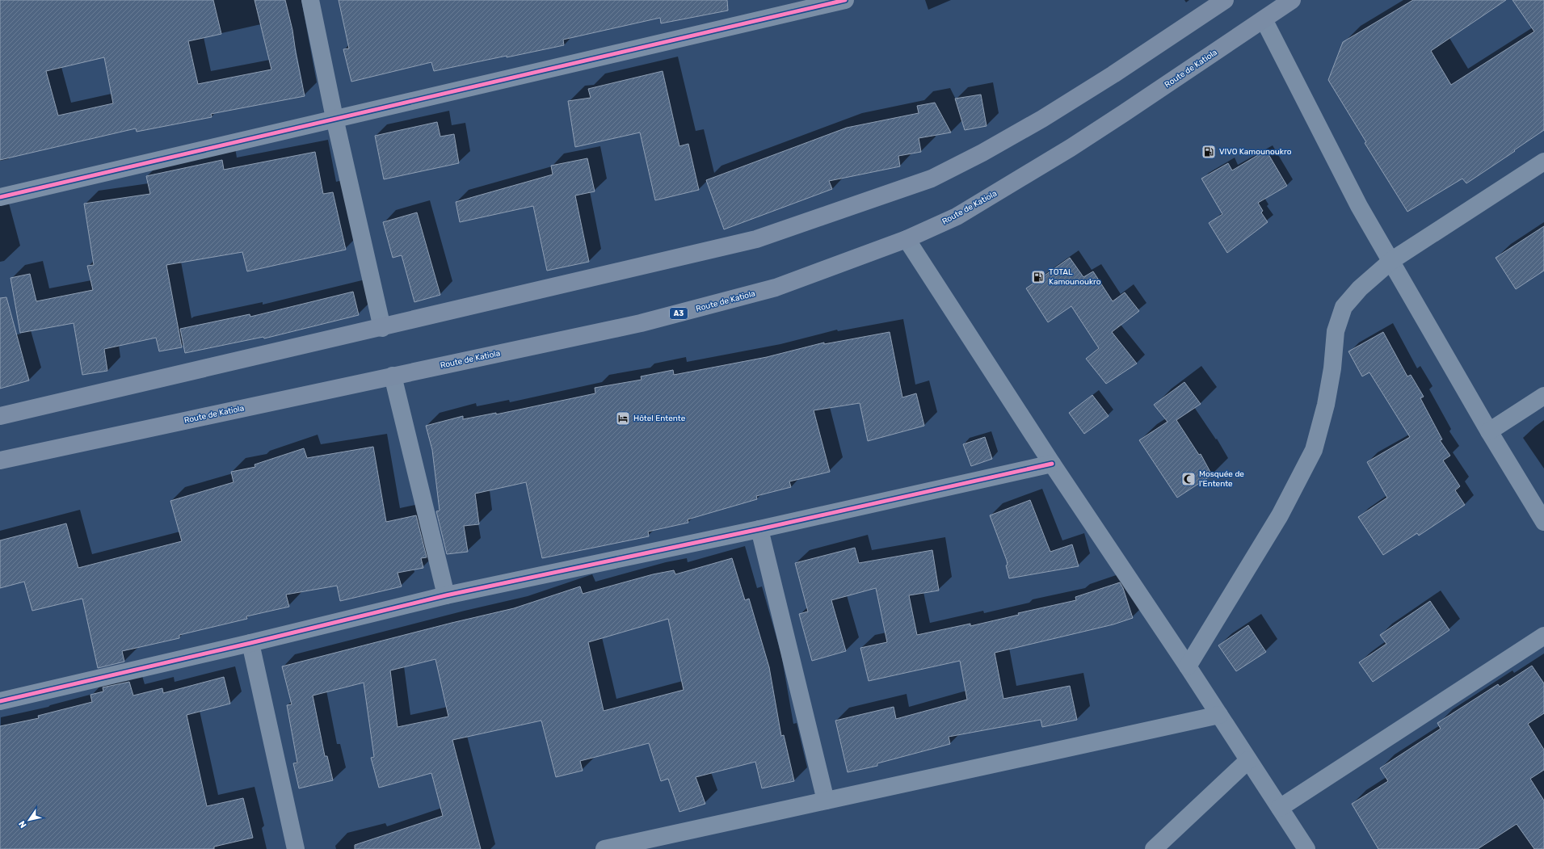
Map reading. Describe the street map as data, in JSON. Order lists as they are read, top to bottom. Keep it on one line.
{"streets":{"highway":["Route de Katiola","A3"]},"places":{"fuel station":["VIVO Kamounoukro","TOTAL Kamounoukro"],"hotel":["Hôtel Entente"],"mosque":["Mosquée de l'Entente"]},"north":"bottom left"}
